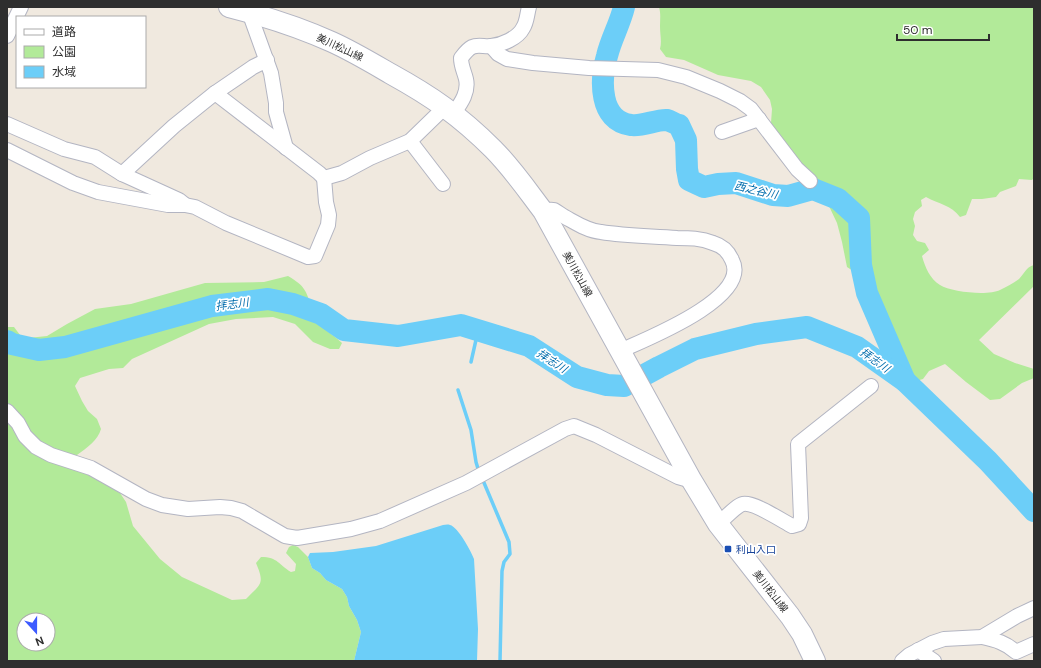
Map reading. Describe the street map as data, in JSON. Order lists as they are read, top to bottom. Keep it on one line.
{"streets":{"main road":["美川松山線"]},"water":["西之谷川","拝志川"],"places":{"transit":["利山入口"]},"legend":["道路","公園","水域"],"scale_bar":"50 m","north":"bottom"}
